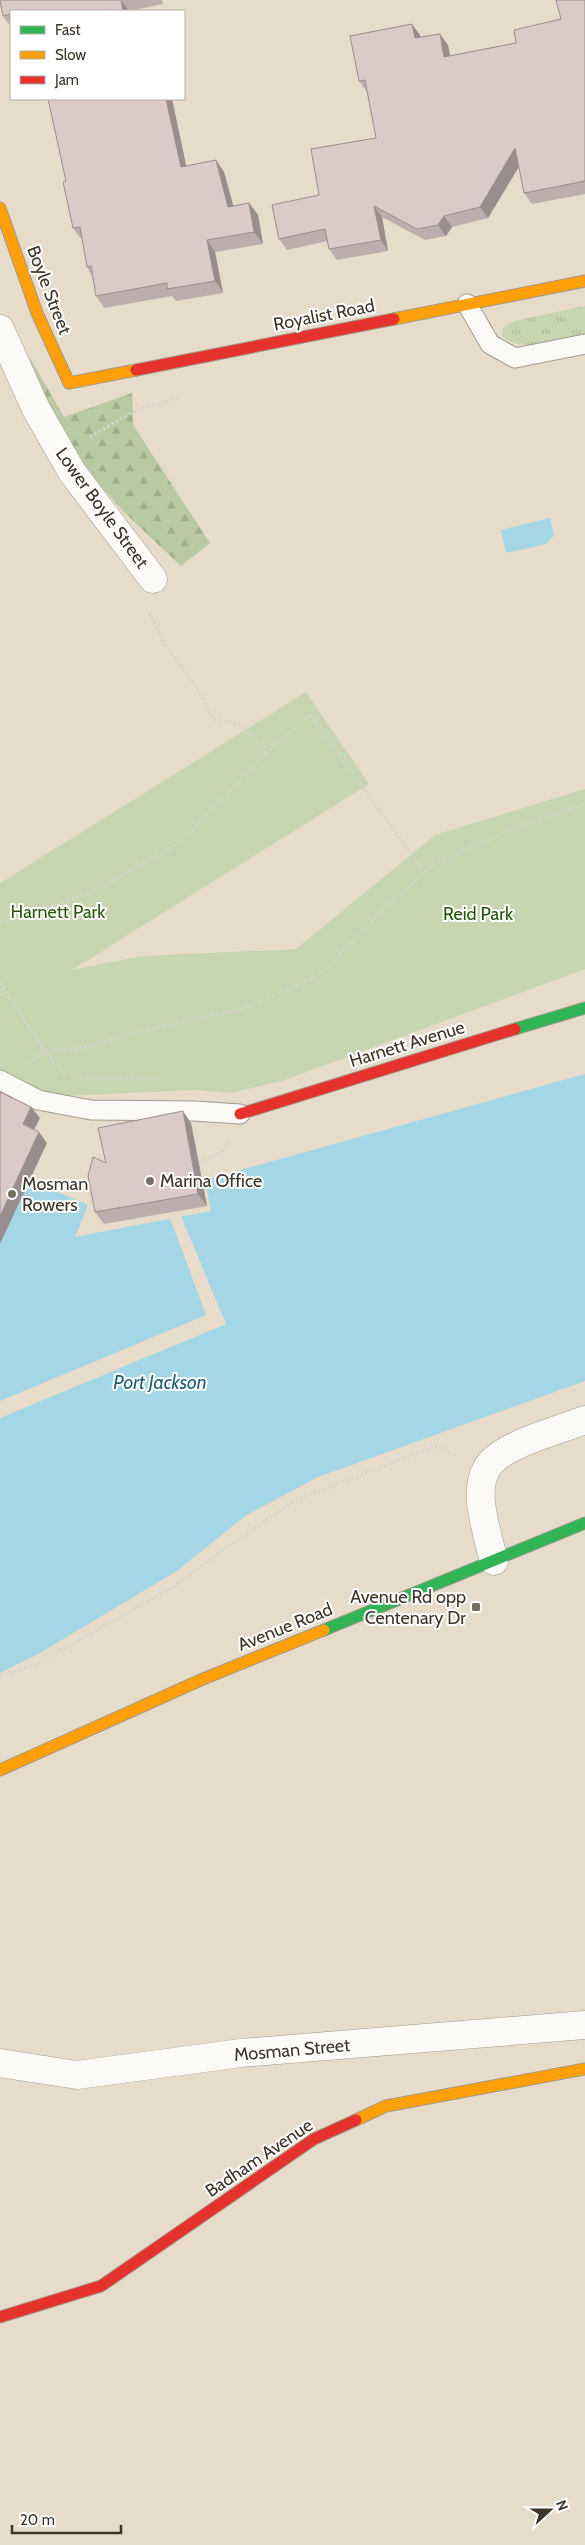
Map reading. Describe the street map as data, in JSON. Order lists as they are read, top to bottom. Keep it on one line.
{"streets":{"street":["Boyle Street","Royalist Road","Lower Boyle Street","Harnett Avenue","Avenue Road","Mosman Street","Badham Avenue"]},"crossings":[["Boyle Street","Royalist Road"]],"water":["Port Jackson"],"parks":["Harnett Park","Reid Park"],"places":{"other":["Marina Office","Mosman Rowers"],"transit":["Avenue Rd opp Centenary Dr"]},"legend":["Fast","Slow","Jam"],"scale_bar":"20 m","north":"right"}
